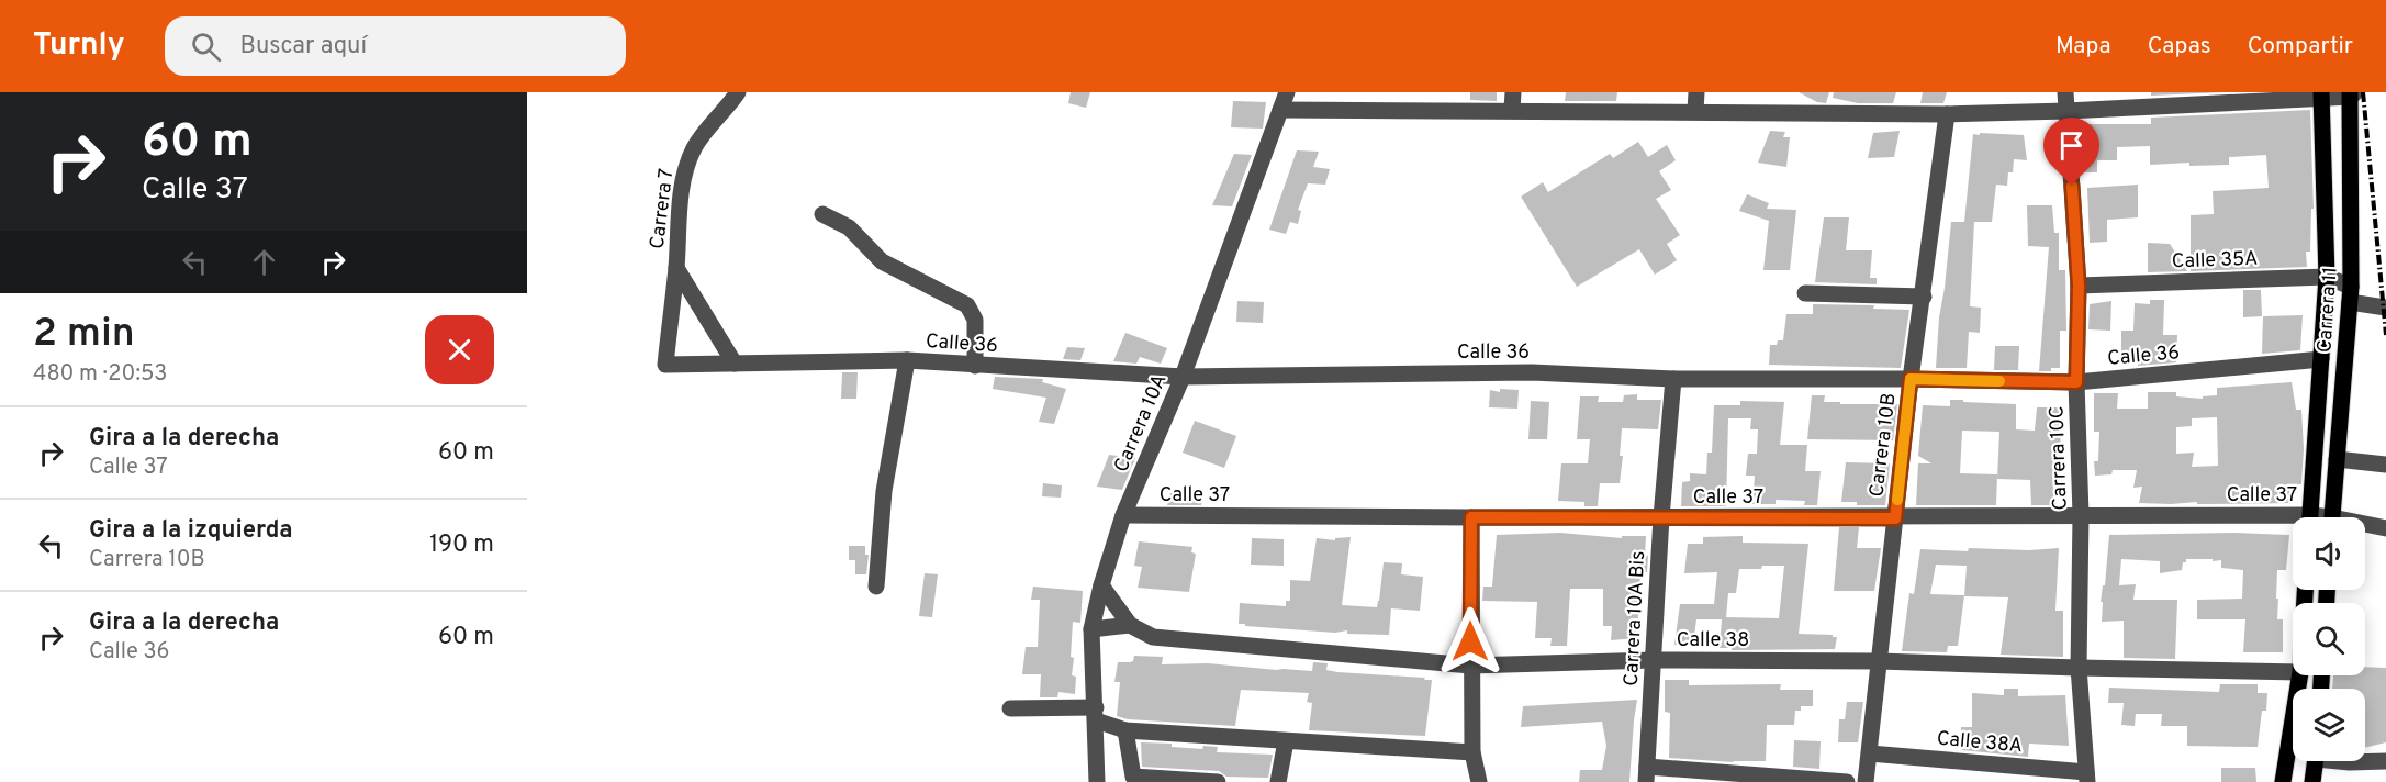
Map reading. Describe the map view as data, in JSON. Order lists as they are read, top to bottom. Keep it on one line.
{"streets":{"main road":["Carrera 11"],"street":["Carrera 7","Calle 35A","Calle 36","Carrera 10A","Carrera 10B","Carrera 10C","Calle 37","Carrera 10A Bis","Calle 38","Calle 38A"]},"crossings":[["Carrera 7","Calle 36"],["Calle 35A","Carrera 11"],["Calle 35A","Carrera 10C"],["Carrera 11","Calle 36"],["Calle 36","Carrera 10A"],["Calle 36","Carrera 10B"],["Calle 36","Carrera 10C"],["Calle 36","Carrera 10A Bis"],["Carrera 10A","Calle 37"],["Carrera 10B","Calle 37"],["Carrera 10B","Calle 38"],["Carrera 10B","Calle 38A"],["Carrera 10C","Calle 37"],["Carrera 10C","Calle 38"],["Carrera 10C","Calle 38A"],["Calle 37","Carrera 10A Bis"],["Carrera 10A Bis","Calle 38"]],"page":{"header":"Turnly","search":"Buscar aquí","nav":["Mapa","Capas","Compartir"],"turn":["60 m","Calle 37"],"heading":["2 min","480 m · 20:53"],"list":[{"name":"Gira a la derecha","note":"Calle 37","value":"60 m"},{"name":"Gira a la izquierda","note":"Carrera 10B","value":"190 m"},{"name":"Gira a la derecha","note":"Calle 36","value":"60 m"}]}}
